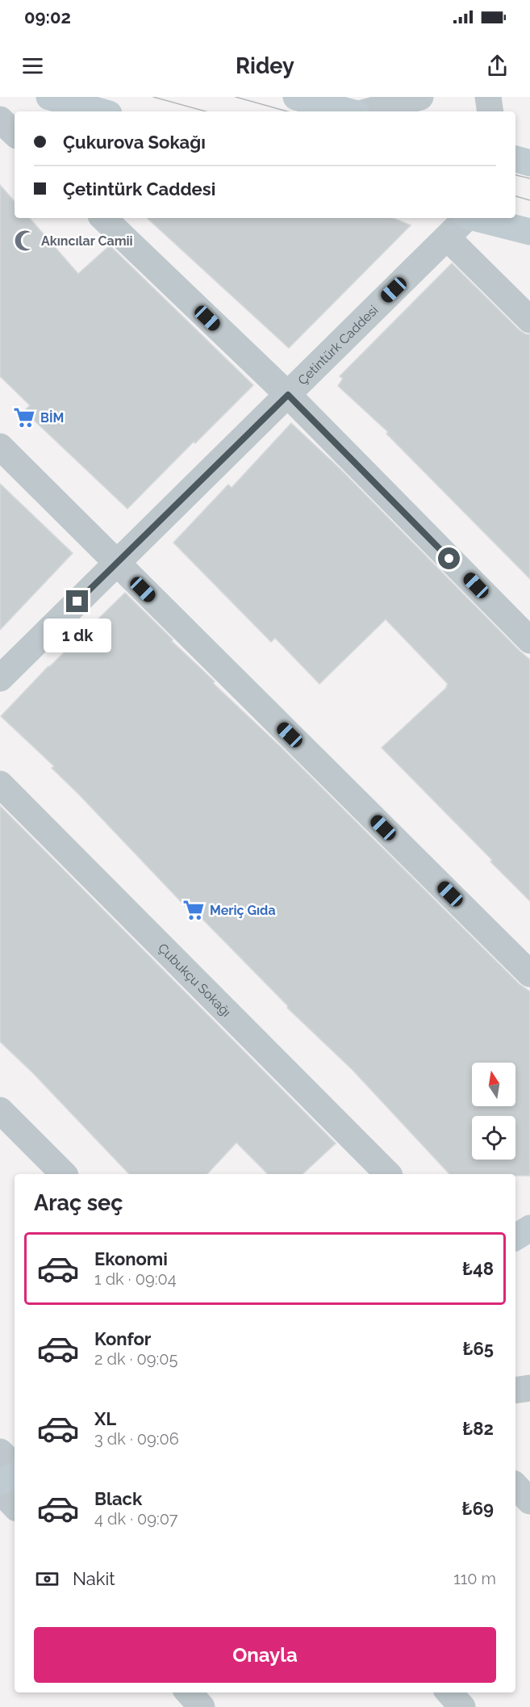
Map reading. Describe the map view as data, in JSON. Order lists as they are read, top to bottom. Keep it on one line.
{"streets":{"street":["Çetintürk Caddesi","Çubukçu Sokağı"]},"places":{"mosque":["Akıncılar Camii"],"supermarket":["BİM","Meriç Gıda"]},"north":"top","page":{"status":"09:02","header":"Ridey","banner":["Çukurova Sokağı","Çetintürk Caddesi"],"bubble":"1 dk","heading":"Araç seç","list":[{"name":"Ekonomi","note":"1 dk · 09:04","value":"₺48"},{"name":"Konfor","note":"2 dk · 09:05","value":"₺65"},{"name":"XL","note":"3 dk · 09:06","value":"₺82"},{"name":"Black","note":"4 dk · 09:07","value":"₺69"}],"pay":["Nakit","110 m"],"buttons":"Onayla"}}
